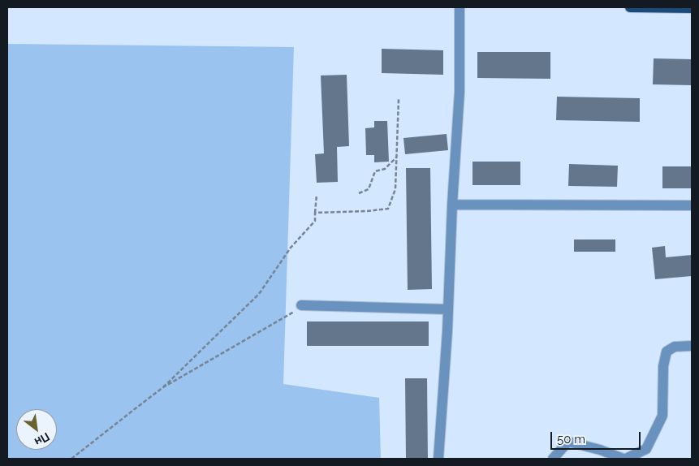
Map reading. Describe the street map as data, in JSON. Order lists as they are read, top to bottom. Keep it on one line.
{"scale_bar":"50 m","north":"bottom right"}
